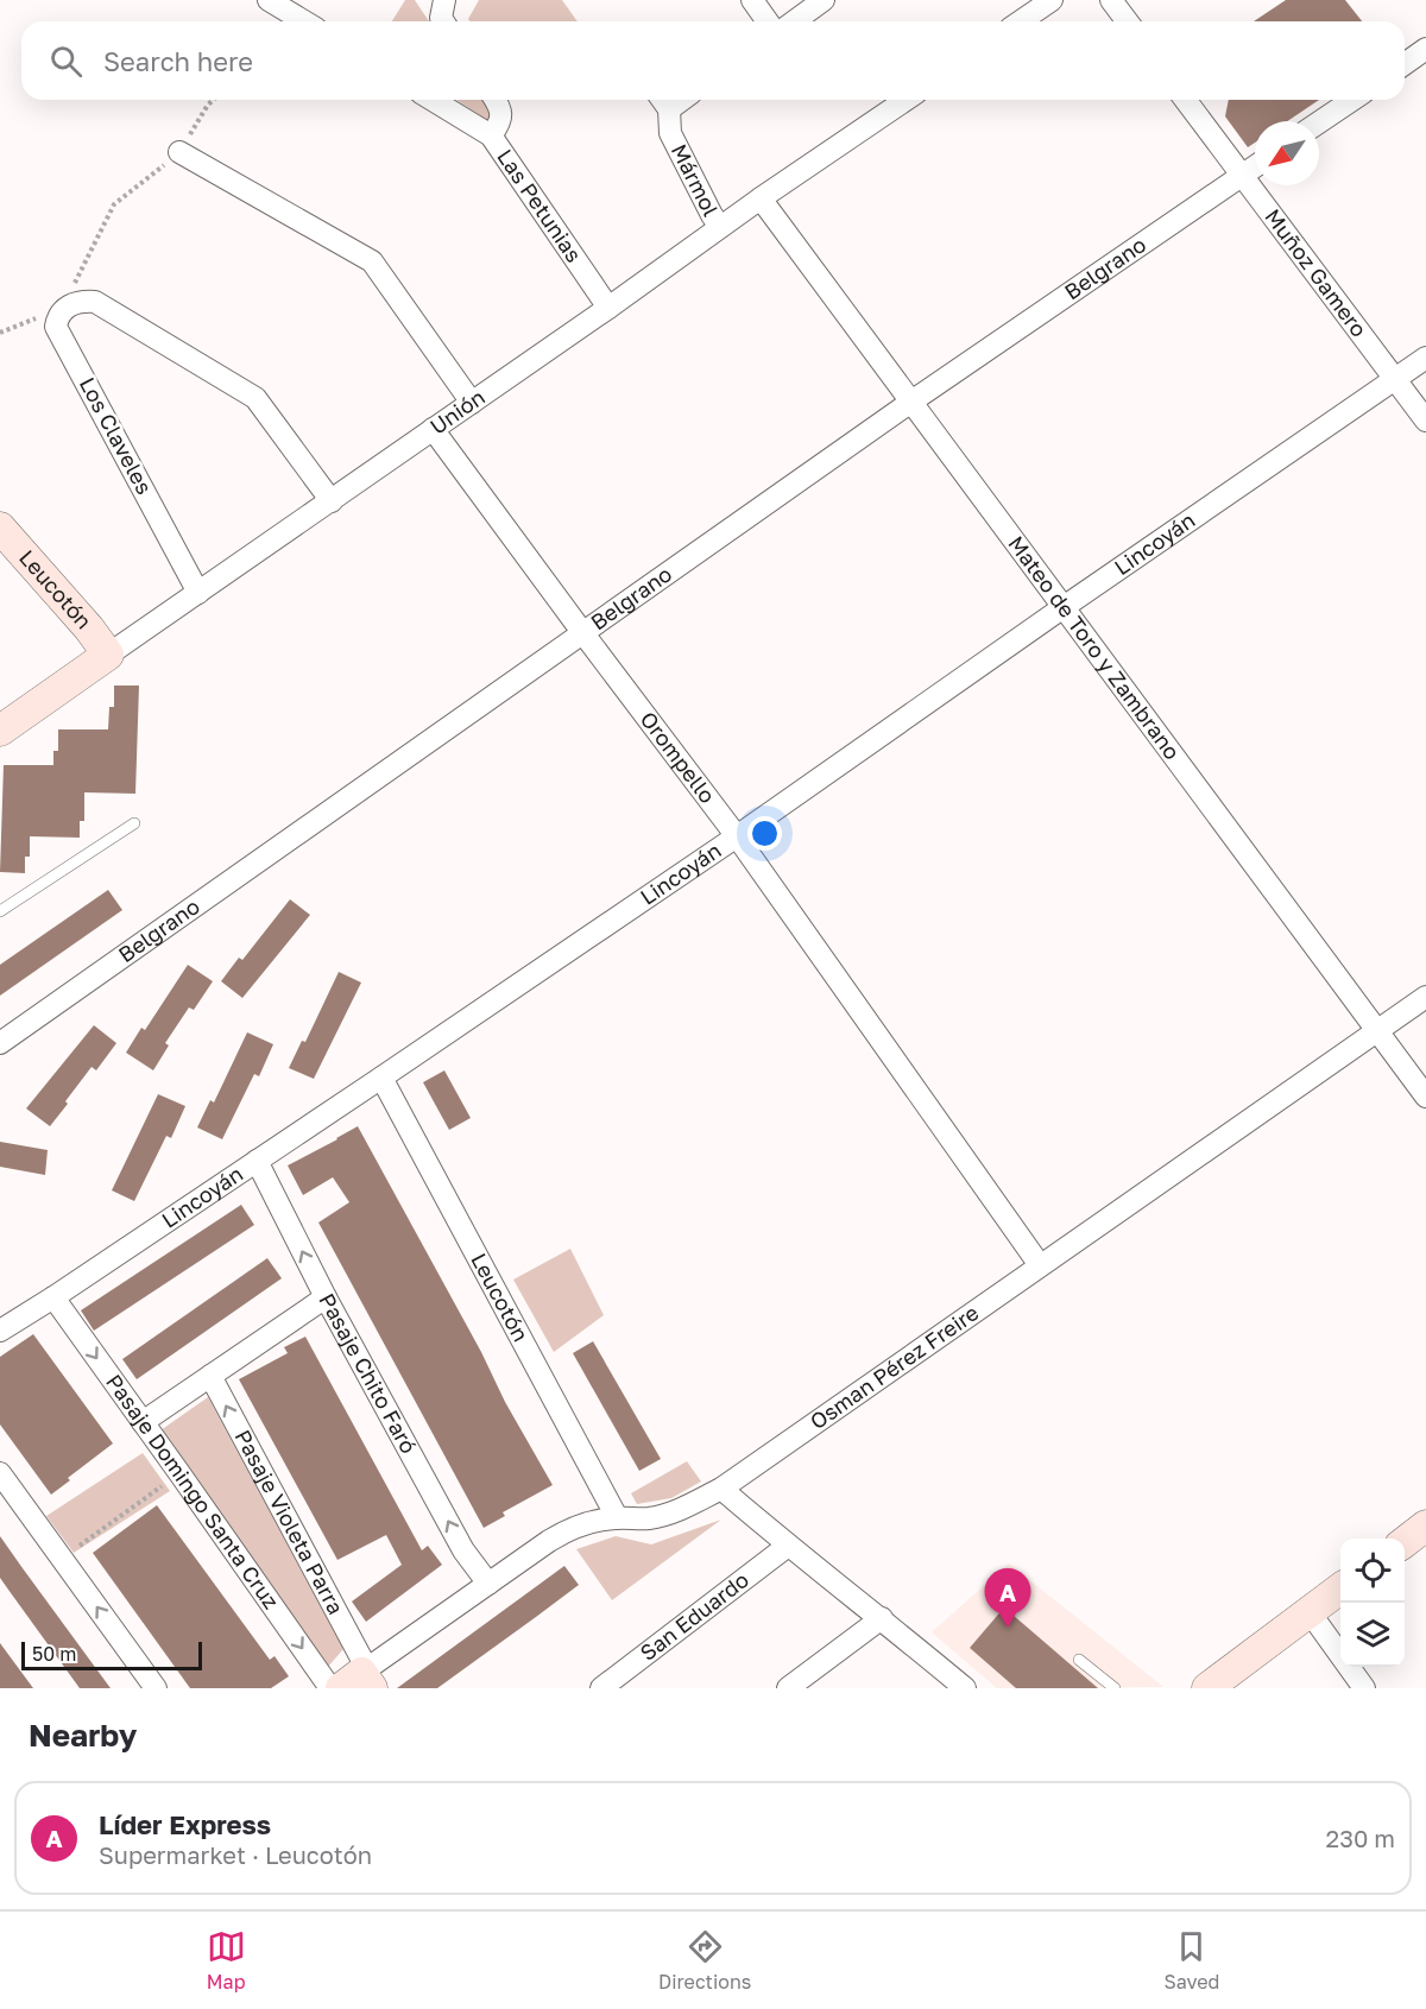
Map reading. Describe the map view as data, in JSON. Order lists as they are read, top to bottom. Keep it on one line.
{"streets":{"street":["Mármol","Las Petunias","Belgrano","Muñoz Gamero","Unión","Los Claveles","Lincoyán","Leucotón","Mateo de Toro y Zambrano","Orompello","Osman Pérez Freire","Pasaje Chito Faró","Pasaje Domingo Santa Cruz","Pasaje Violeta Parra","San Eduardo"]},"crossings":[["Mármol","Unión"],["Las Petunias","Unión"],["Belgrano","Muñoz Gamero"],["Belgrano","Mateo de Toro y Zambrano"],["Belgrano","Orompello"],["Muñoz Gamero","Lincoyán"],["Unión","Los Claveles"],["Unión","Leucotón"],["Unión","Mateo de Toro y Zambrano"],["Unión","Orompello"],["Lincoyán","Leucotón"],["Lincoyán","Mateo de Toro y Zambrano"],["Lincoyán","Orompello"],["Lincoyán","Pasaje Chito Faró"],["Lincoyán","Pasaje Domingo Santa Cruz"],["Leucotón","Osman Pérez Freire"],["Mateo de Toro y Zambrano","Osman Pérez Freire"],["Orompello","Osman Pérez Freire"],["Osman Pérez Freire","Pasaje Chito Faró"],["Osman Pérez Freire","Pasaje Violeta Parra"]],"one_way":["Pasaje Chito Faró","Pasaje Violeta Parra"],"scale_bar":"50 m","north":"bottom left","page":{"search":"Search here","pins":"A","scale":"50 m","heading":"Nearby","list":[{"mark":"A","name":"Líder Express","note":"Supermarket · Leucotón","value":"230 m"}],"nav":["Map","Directions","Saved"]}}
